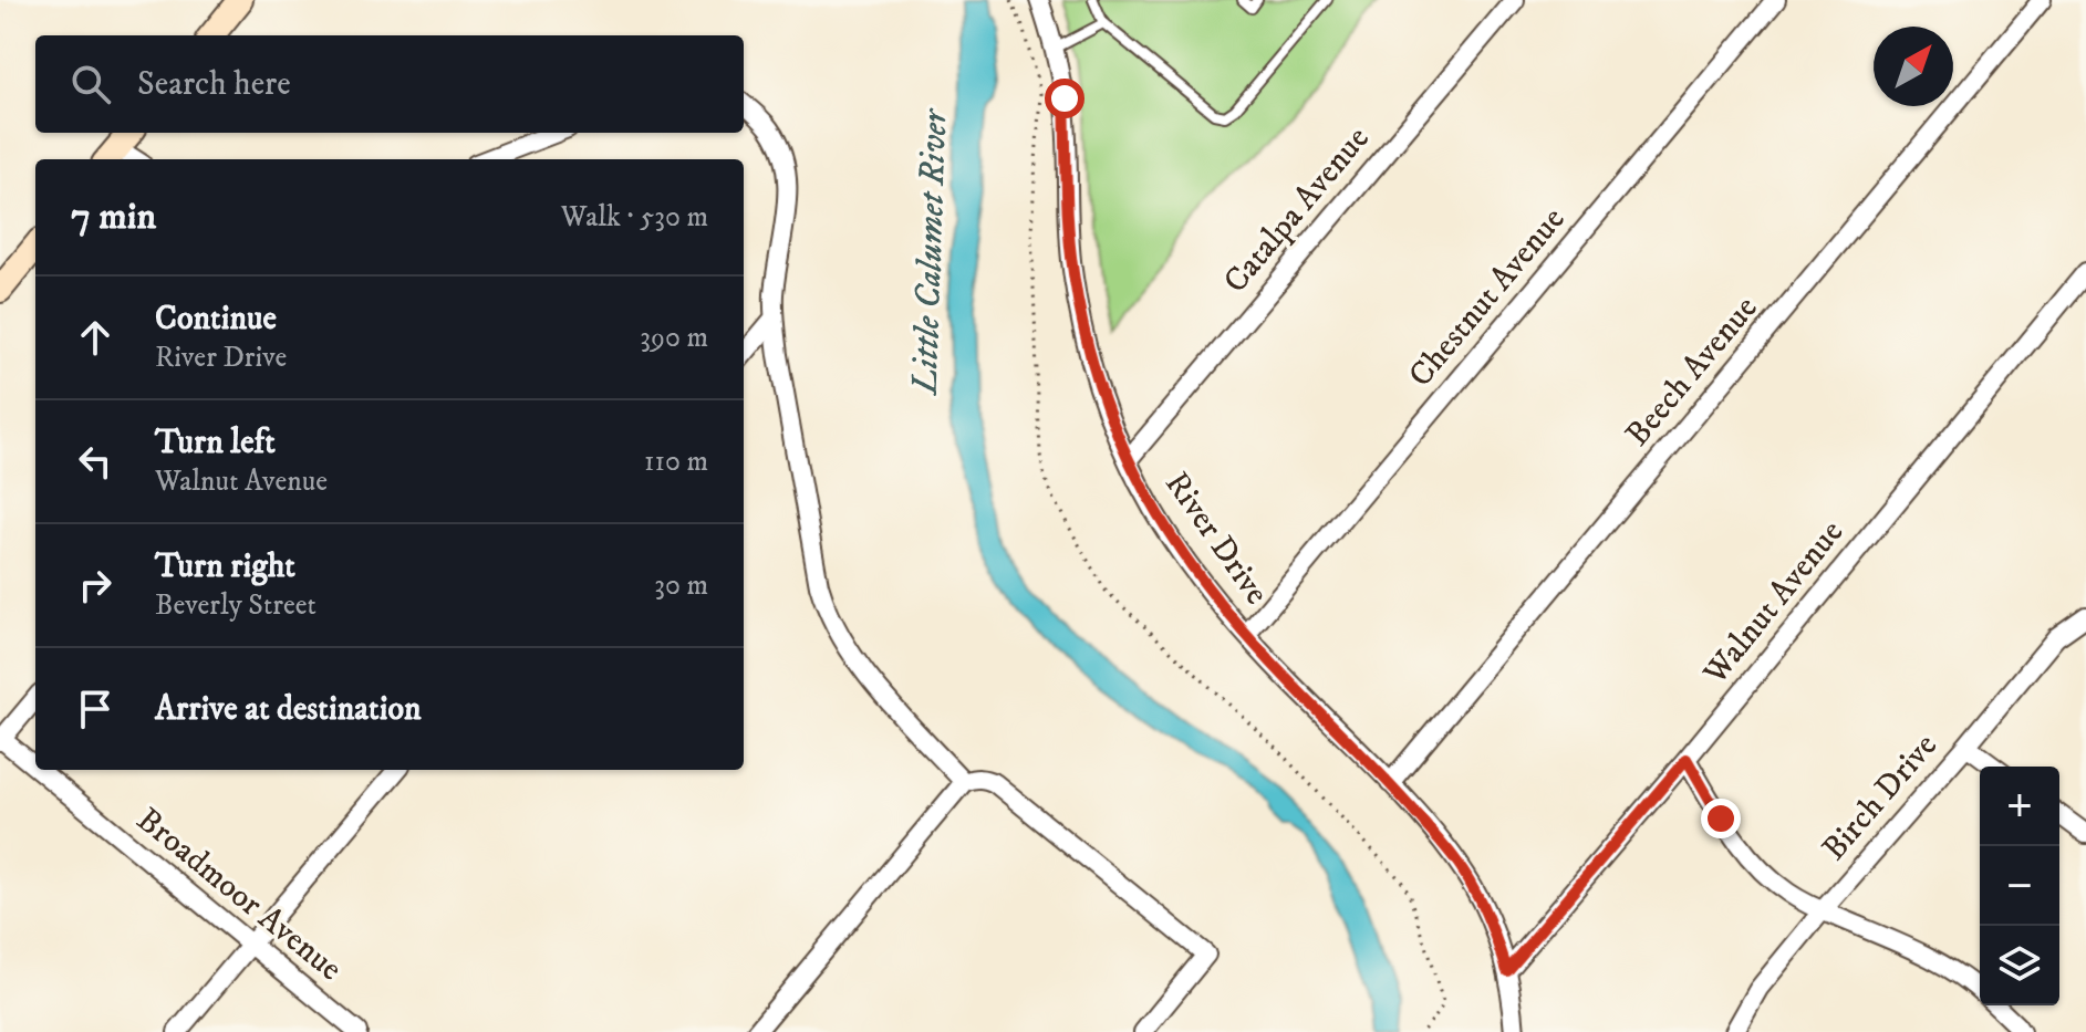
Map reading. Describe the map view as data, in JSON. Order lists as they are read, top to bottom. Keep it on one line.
{"streets":{"street":["Catalpa Avenue","Chestnut Avenue","Beech Avenue","River Drive","Walnut Avenue","Birch Drive","Broadmoor Avenue"]},"crossings":[["Catalpa Avenue","River Drive"],["Chestnut Avenue","River Drive"],["Beech Avenue","River Drive"],["River Drive","Walnut Avenue"]],"water":["Little Calumet River"],"north":"top right","page":{"search":"Search here","heading":["7 min","Walk · 530 m"],"list":[["Continue","River Drive","390 m"],["Turn left","Walnut Avenue","110 m"],["Turn right","Beverly Street","30 m"],"Arrive at destination"],"map_buttons":["+","−"]}}
